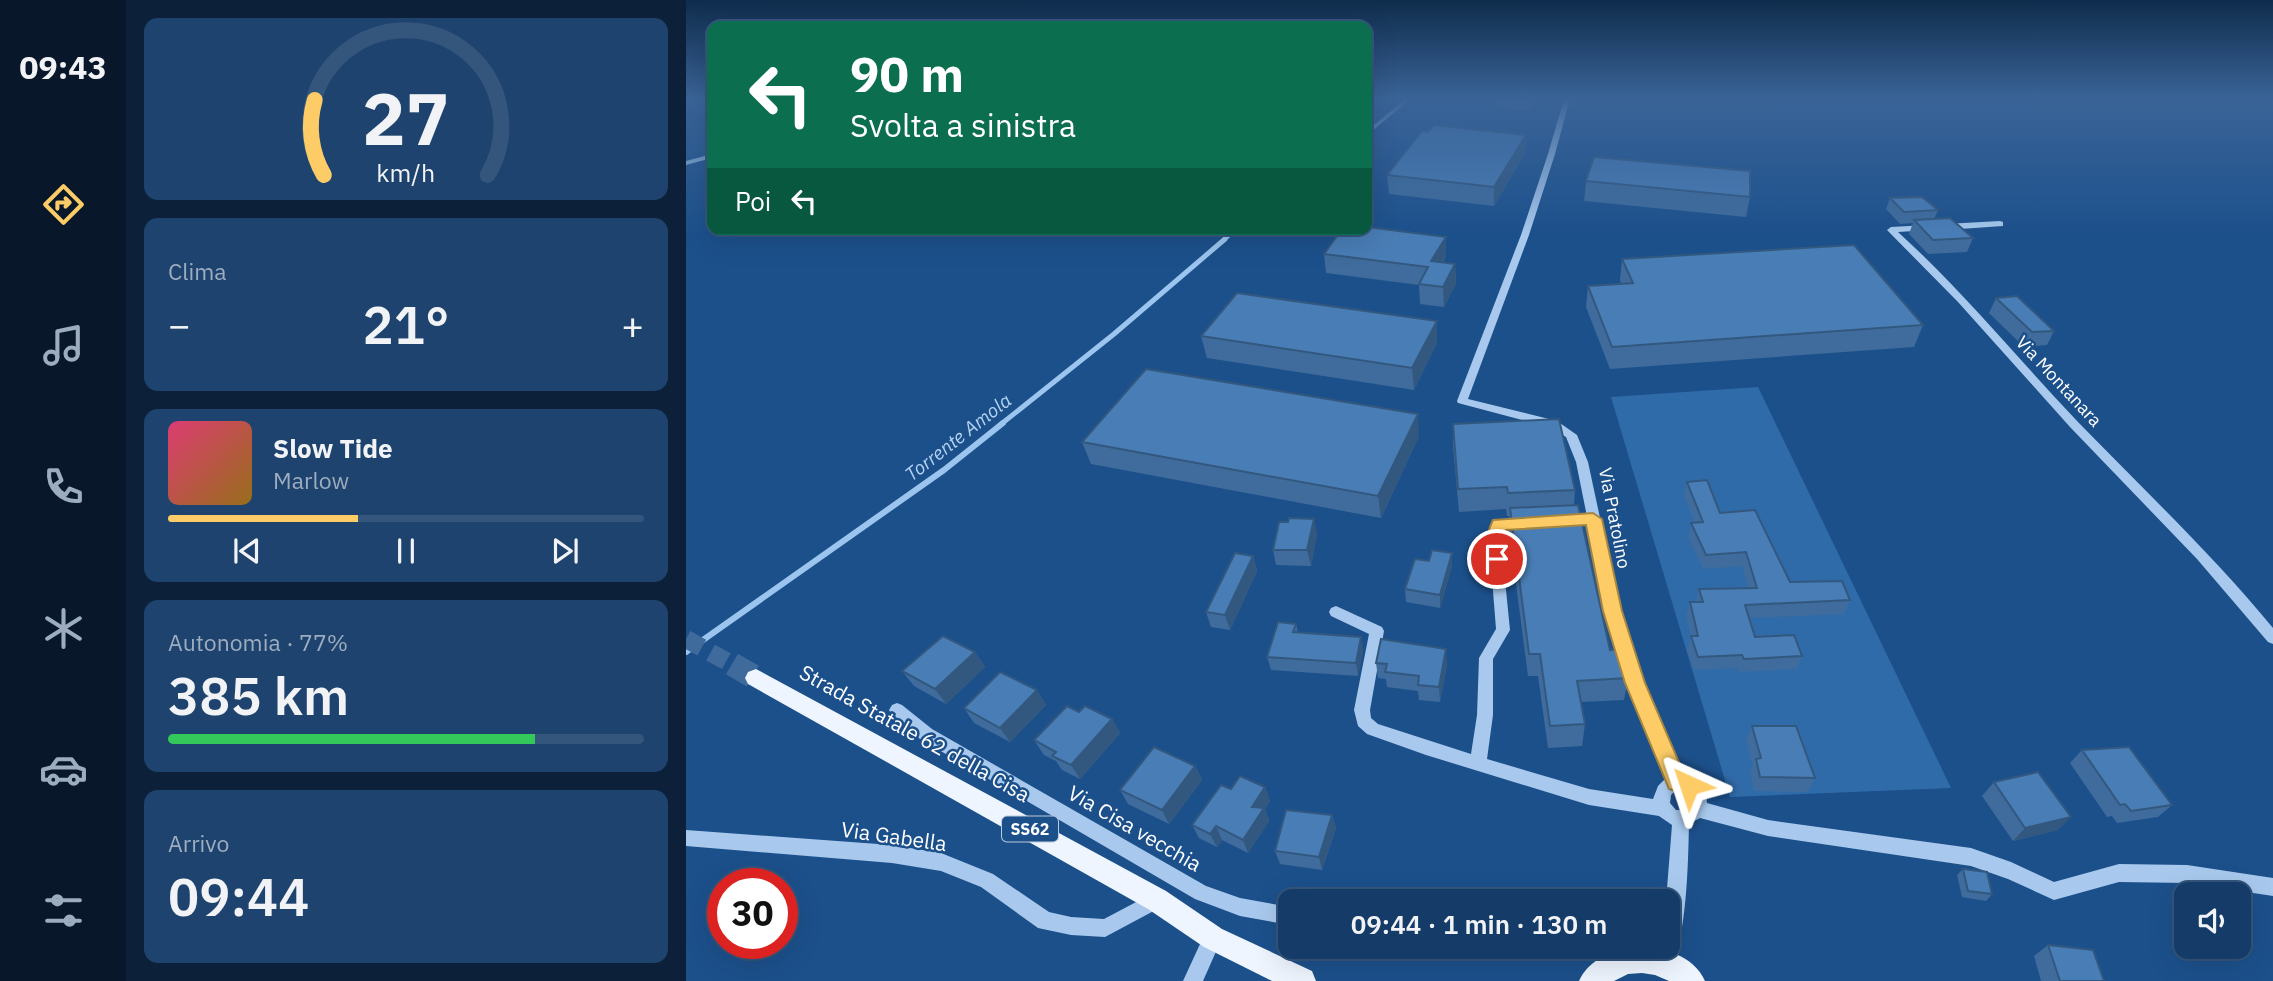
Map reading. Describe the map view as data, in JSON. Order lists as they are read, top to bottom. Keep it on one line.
{"streets":{"main road":["Strada Statale 62 della Cisa","SS62"],"street":["Via Montanara","Via Pratolino","Via Cisa vecchia","Via Gabella"]},"crossings":[["Strada Statale 62 della Cisa","Via Gabella"]],"water":["Torrente Amola"],"page":{"tabs":"09:43","turn":["90 m","Svolta a sinistra"],"then":"Poi","tile":["Clima",["Autonomia · 77%","385 km"],["Arrivo","09:44"]],"heat":["−","21°","+"],"song":["Slow Tide","Marlow"],"limit":"30","trip":"09:44 · 1 min · 130 m","gauge":["27","km/h"]}}
